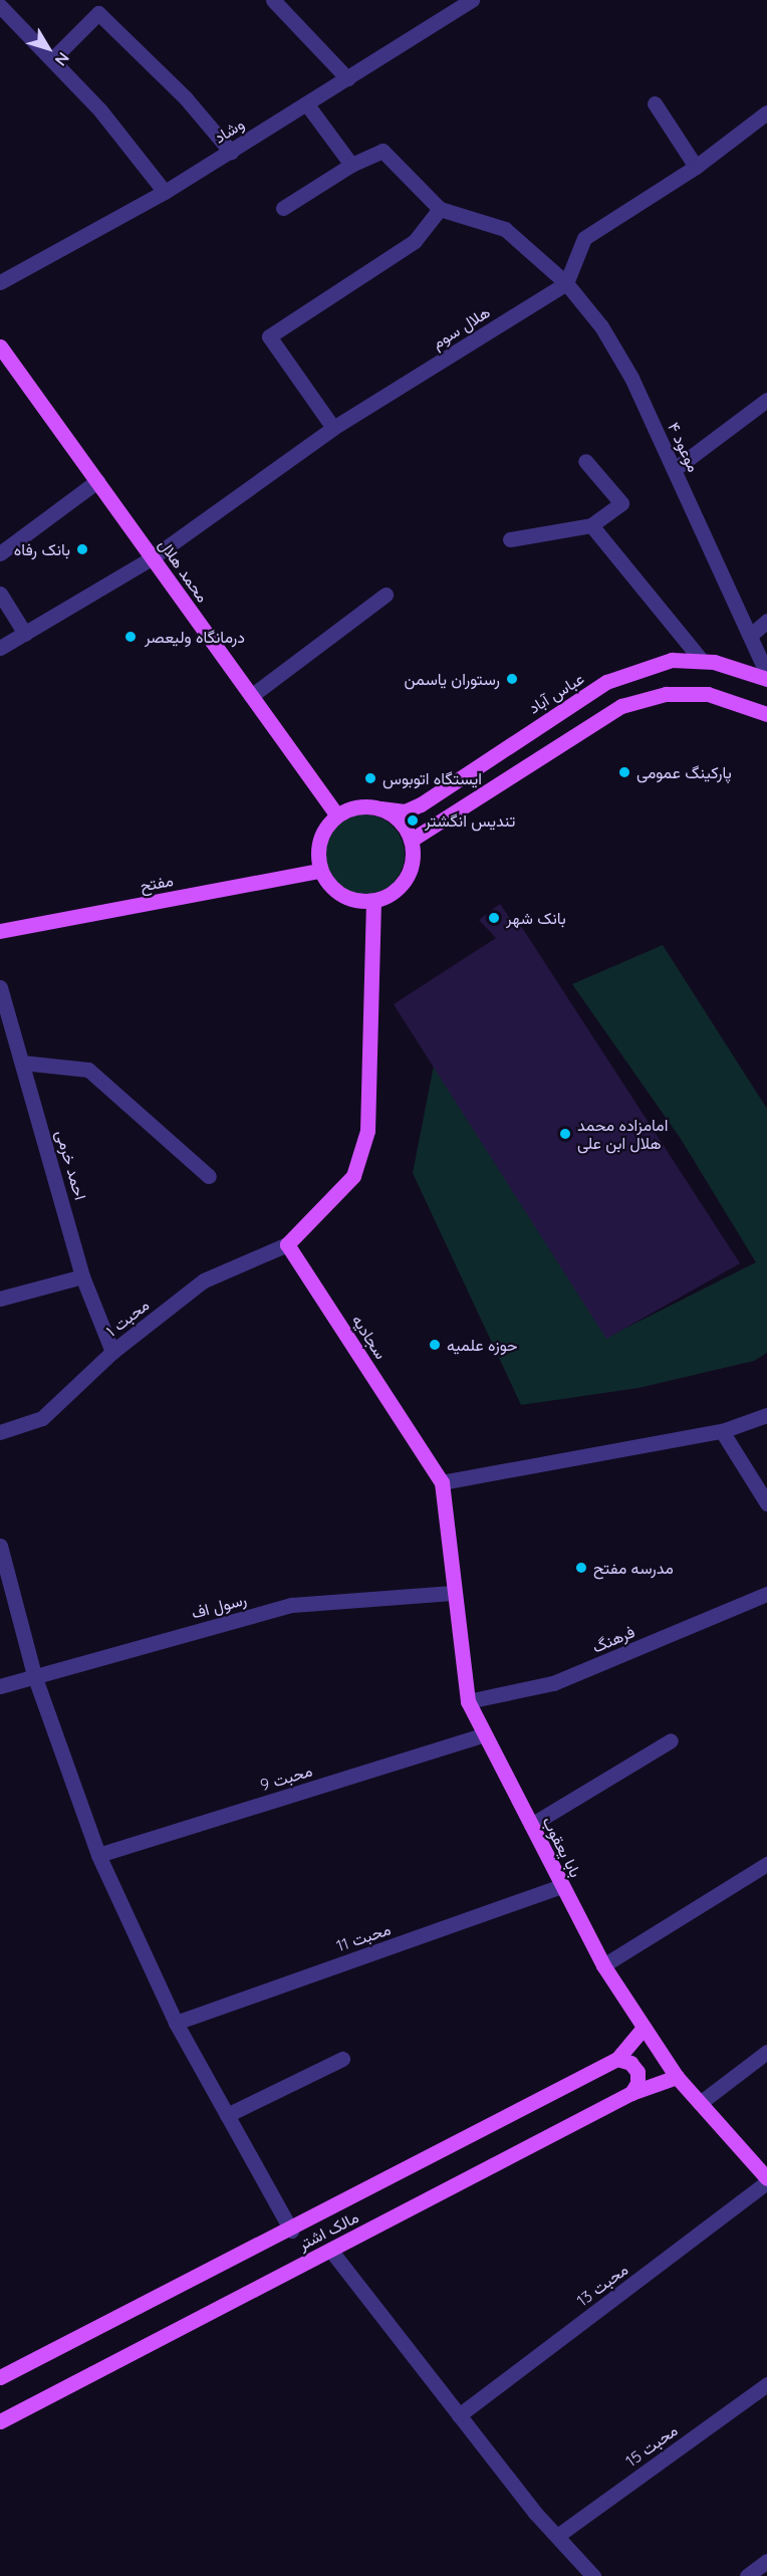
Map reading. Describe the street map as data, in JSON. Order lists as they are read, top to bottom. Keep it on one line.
{"streets":{"main road":["محمد هلال","عباس آباد","مفتح","سجادیه","بابا یعقوب","مالک اشتر"],"street":["وشاد","هلال سوم","موعود ۴","احمد خرمی","محبت ۱","رسول اف","فرهنگ","محبت 9","محبت 11","محبت 13","محبت 15"]},"crossings":[["هلال سوم","موعود ۴"],["هلال سوم","محمد هلال"],["محمد هلال","عباس آباد"],["محمد هلال","مفتح"],["عباس آباد","مفتح"],["احمد خرمی","محبت ۱"],["محبت ۱","سجادیه"],["سجادیه","بابا یعقوب"],["رسول اف","بابا یعقوب"],["فرهنگ","بابا یعقوب"],["محبت 9","بابا یعقوب"],["بابا یعقوب","محبت 11"],["بابا یعقوب","مالک اشتر"]],"places":["بانک رفاه","درمانگاه ولیعصر","رستوران یاسمن","پارکینگ عمومی","ایستگاه اتوبوس","تندیس انگشتر","بانک شهر","امامزاده محمد هلال ابن علی","حوزه علمیه","مدرسه مفتح"],"north":"bottom right"}
